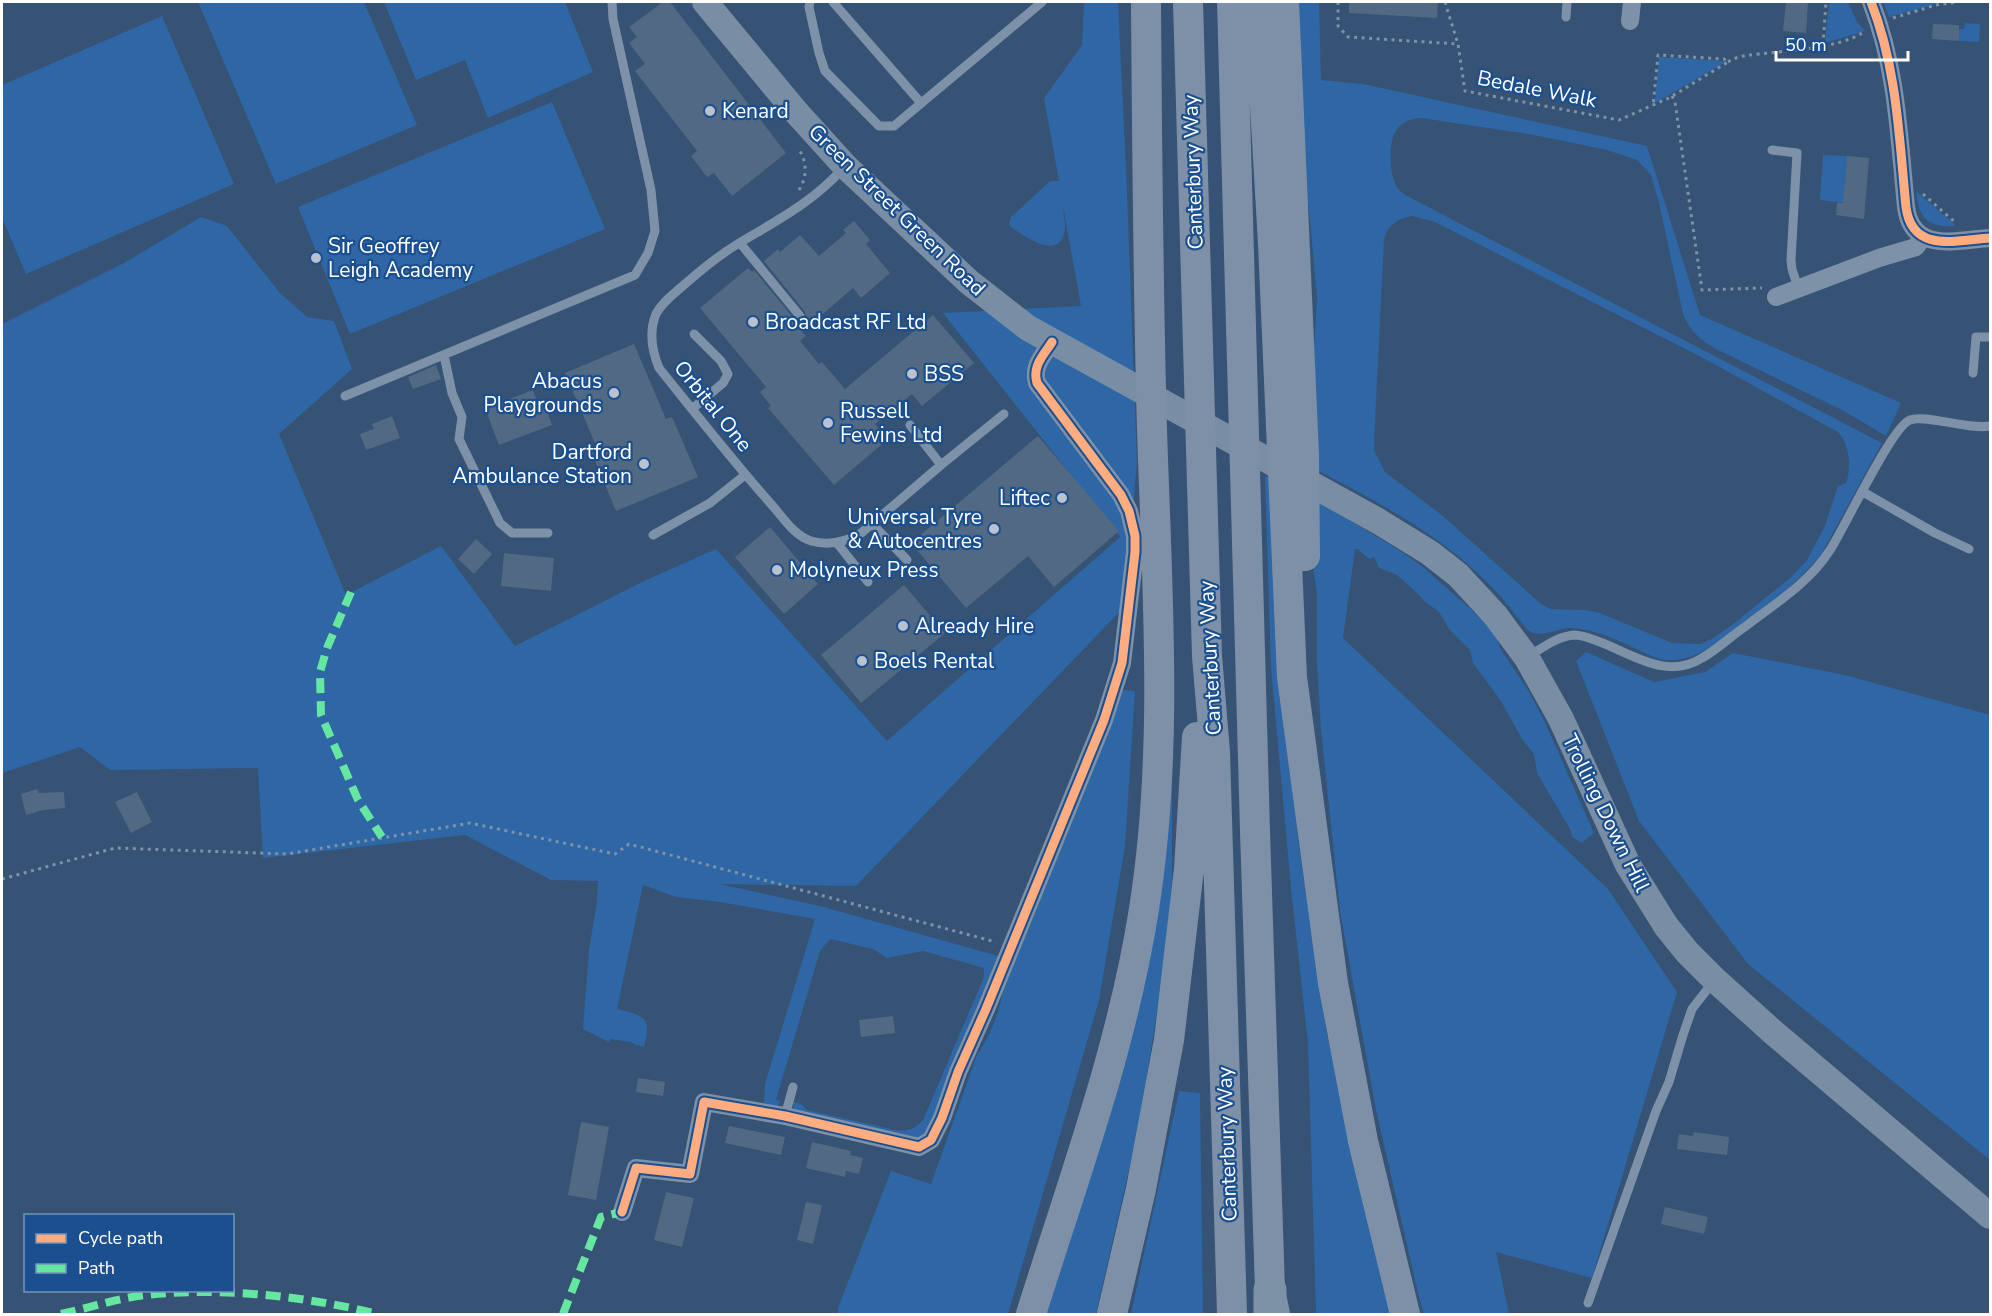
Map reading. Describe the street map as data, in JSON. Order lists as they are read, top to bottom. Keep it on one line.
{"streets":{"highway":["Canterbury Way"],"main road":["Green Street Green Road","Trolling Down Hill"],"lane":["Orbital One"],"path":["Bedale Walk"]},"crossings":[["Green Street Green Road","Orbital One"],["Green Street Green Road","Trolling Down Hill"]],"places":["Kenard","Sir Geoffrey Leigh Academy","Broadcast RF Ltd","BSS","Abacus Playgrounds","Russell Fewins Ltd","Dartford Ambulance Station","Liftec","Universal Tyre & Autocentres","Molyneux Press","Already Hire","Boels Rental"],"legend":["Cycle path","Path"],"scale_bar":"50 m"}
